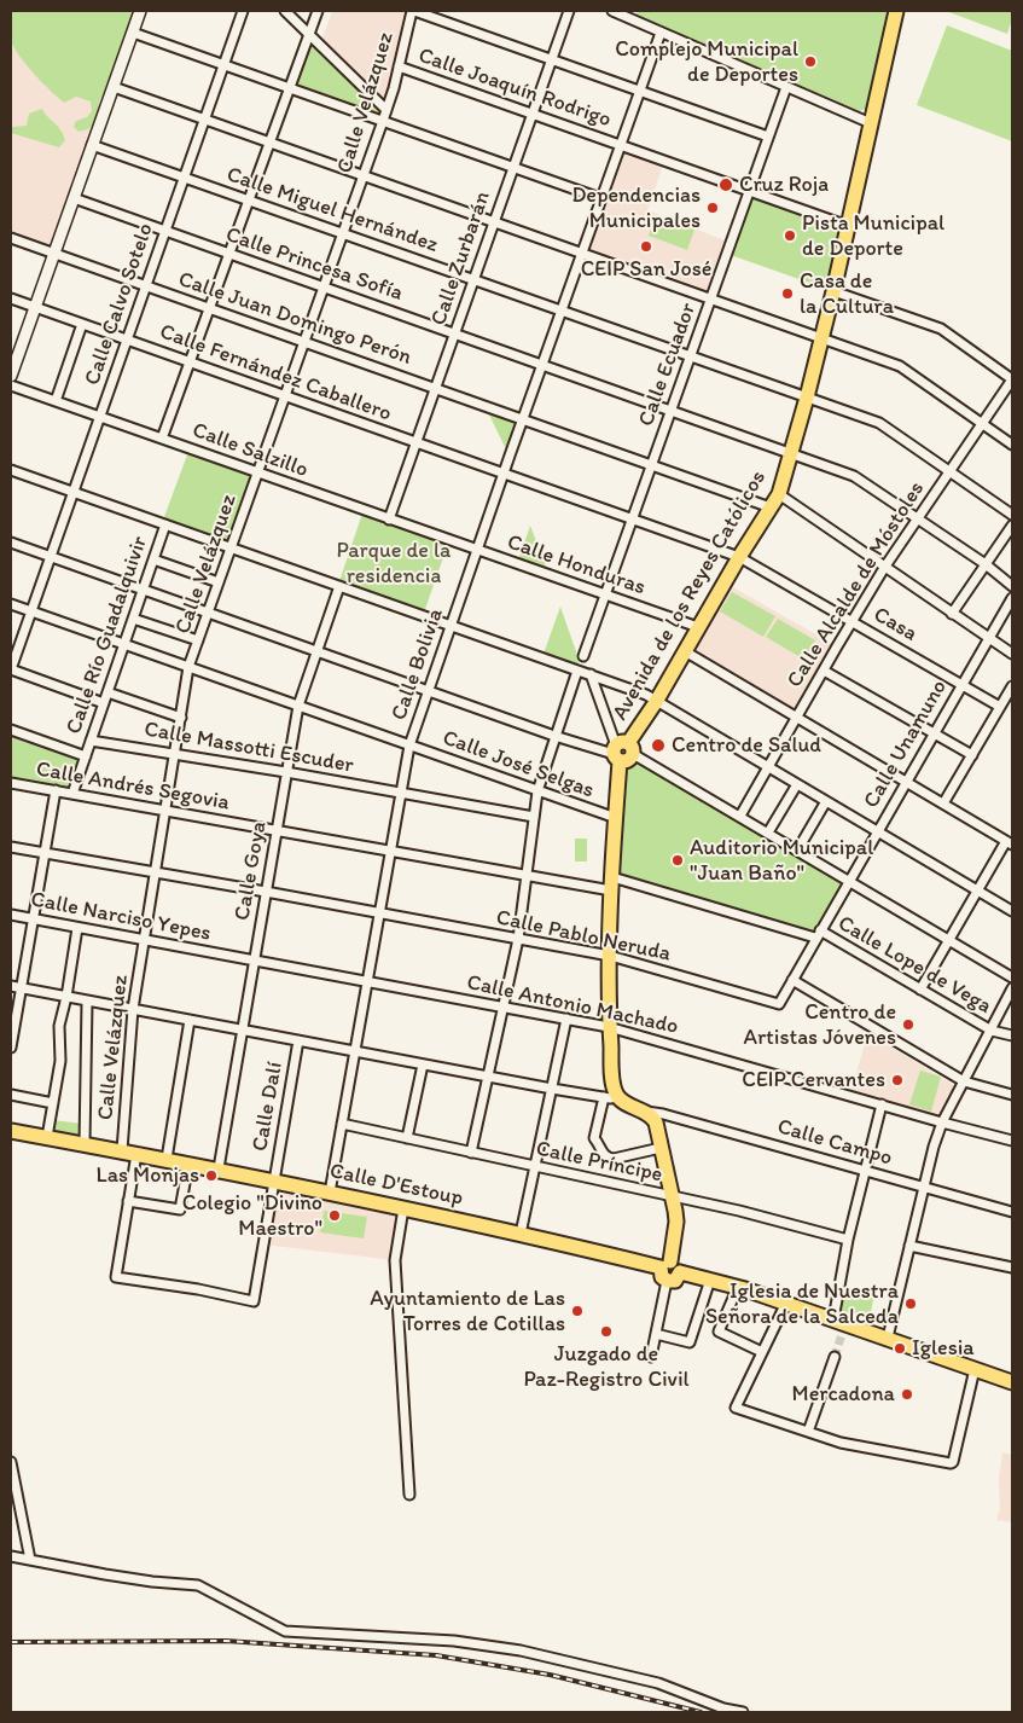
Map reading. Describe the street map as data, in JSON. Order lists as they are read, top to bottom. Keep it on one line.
{"streets":{"main road":["Avenida de los Reyes Católicos","Calle D'Estoup"],"street":["Calle Joaquín Rodrigo","Calle Velázquez","Calle Miguel Hernández","Calle Zurbarán","Calle Princesa Sofía","Calle Calvo Sotelo","Calle Juan Domingo Perón","Calle Ecuador","Calle Fernández Caballero","Calle Salzillo","Calle Honduras","Calle Alcalde de Móstoles","Casa","Calle Río Guadalquivir","Calle Bolivia","Calle Unamuno","Calle Massotti Escuder","Calle José Selgas","Calle Andrés Segovia","Calle Goya","Calle Narciso Yepes","Calle Pablo Neruda","Calle Lope de Vega","Calle Antonio Machado","Calle Dalí","Calle Campo","Calle Príncipe"]},"crossings":[["Calle Joaquín Rodrigo","Calle Velázquez"],["Calle Joaquín Rodrigo","Calle Zurbarán"],["Calle Joaquín Rodrigo","Calle Ecuador"],["Calle Joaquín Rodrigo","Avenida de los Reyes Católicos"],["Calle Joaquín Rodrigo","Calle Bolivia"],["Calle Velázquez","Calle Miguel Hernández"],["Calle Velázquez","Calle Princesa Sofía"],["Calle Velázquez","Calle Juan Domingo Perón"],["Calle Velázquez","Calle Fernández Caballero"],["Calle Velázquez","Calle Salzillo"],["Calle Velázquez","Calle Massotti Escuder"],["Calle Velázquez","Calle José Selgas"],["Calle Velázquez","Calle Andrés Segovia"],["Calle Velázquez","Calle Narciso Yepes"],["Calle Velázquez","Calle Pablo Neruda"],["Calle Velázquez","Calle D'Estoup"],["Calle Miguel Hernández","Calle Zurbarán"],["Calle Miguel Hernández","Calle Calvo Sotelo"],["Calle Miguel Hernández","Calle Ecuador"],["Calle Miguel Hernández","Calle Alcalde de Móstoles"],["Calle Miguel Hernández","Avenida de los Reyes Católicos"],["Calle Miguel Hernández","Calle Bolivia"],["Calle Zurbarán","Calle Princesa Sofía"],["Calle Zurbarán","Calle Juan Domingo Perón"],["Calle Zurbarán","Calle Fernández Caballero"],["Calle Zurbarán","Calle Salzillo"],["Calle Princesa Sofía","Calle Calvo Sotelo"],["Calle Princesa Sofía","Calle Ecuador"],["Calle Princesa Sofía","Calle Alcalde de Móstoles"],["Calle Princesa Sofía","Avenida de los Reyes Católicos"],["Calle Princesa Sofía","Calle Bolivia"],["Calle Calvo Sotelo","Calle Juan Domingo Perón"],["Calle Calvo Sotelo","Calle Fernández Caballero"],["Calle Calvo Sotelo","Calle Salzillo"],["Calle Calvo Sotelo","Calle José Selgas"],["Calle Juan Domingo Perón","Calle Ecuador"],["Calle Juan Domingo Perón","Avenida de los Reyes Católicos"],["Calle Juan Domingo Perón","Calle Bolivia"],["Calle Ecuador","Calle Fernández Caballero"],["Calle Ecuador","Calle Honduras"],["Calle Ecuador","Casa"],["Calle Fernández Caballero","Casa"],["Calle Fernández Caballero","Calle Bolivia"],["Calle Salzillo","Calle Honduras"],["Calle Salzillo","Calle Bolivia"],["Calle Honduras","Avenida de los Reyes Católicos"],["Calle Honduras","Calle Bolivia"],["Calle Alcalde de Móstoles","Casa"],["Avenida de los Reyes Católicos","Casa"],["Casa","Calle Unamuno"],["Calle Río Guadalquivir","Calle Massotti Escuder"],["Calle Río Guadalquivir","Calle José Selgas"],["Calle Río Guadalquivir","Calle Andrés Segovia"],["Calle Bolivia","Calle Massotti Escuder"],["Calle Bolivia","Calle José Selgas"],["Calle Bolivia","Calle Andrés Segovia"],["Calle Bolivia","Calle Narciso Yepes"],["Calle Bolivia","Calle Pablo Neruda"],["Calle Bolivia","Calle Antonio Machado"],["Calle Bolivia","Calle Príncipe"],["Calle Bolivia","Calle D'Estoup"],["Calle Unamuno","Calle Pablo Neruda"],["Calle Unamuno","Calle Lope de Vega"],["Calle Massotti Escuder","Calle Goya"],["Calle José Selgas","Calle Goya"],["Calle Andrés Segovia","Calle Goya"],["Calle Andrés Segovia","Calle Lope de Vega"],["Calle Goya","Calle Narciso Yepes"],["Calle Goya","Calle Pablo Neruda"],["Calle Goya","Calle D'Estoup"],["Calle Narciso Yepes","Calle Antonio Machado"],["Calle Dalí","Calle D'Estoup"]],"parks":["Parque de la residencia"],"places":["Complejo Municipal de Deportes","Cruz Roja","Dependencias Municipales","Pista Municipal de Deporte","CEIP San José","Casa de la Cultura","Centro de Salud","Auditorio Municipal \"Juan Baño\"","Centro de Artistas Jóvenes","CEIP Cervantes","Las Monjas","Colegio \"Divino Maestro\"","Iglesia de Nuestra Señora de la Salceda","Ayuntamiento de Las Torres de Cotillas","Juzgado de Paz-Registro Civil","Iglesia","Mercadona"]}
